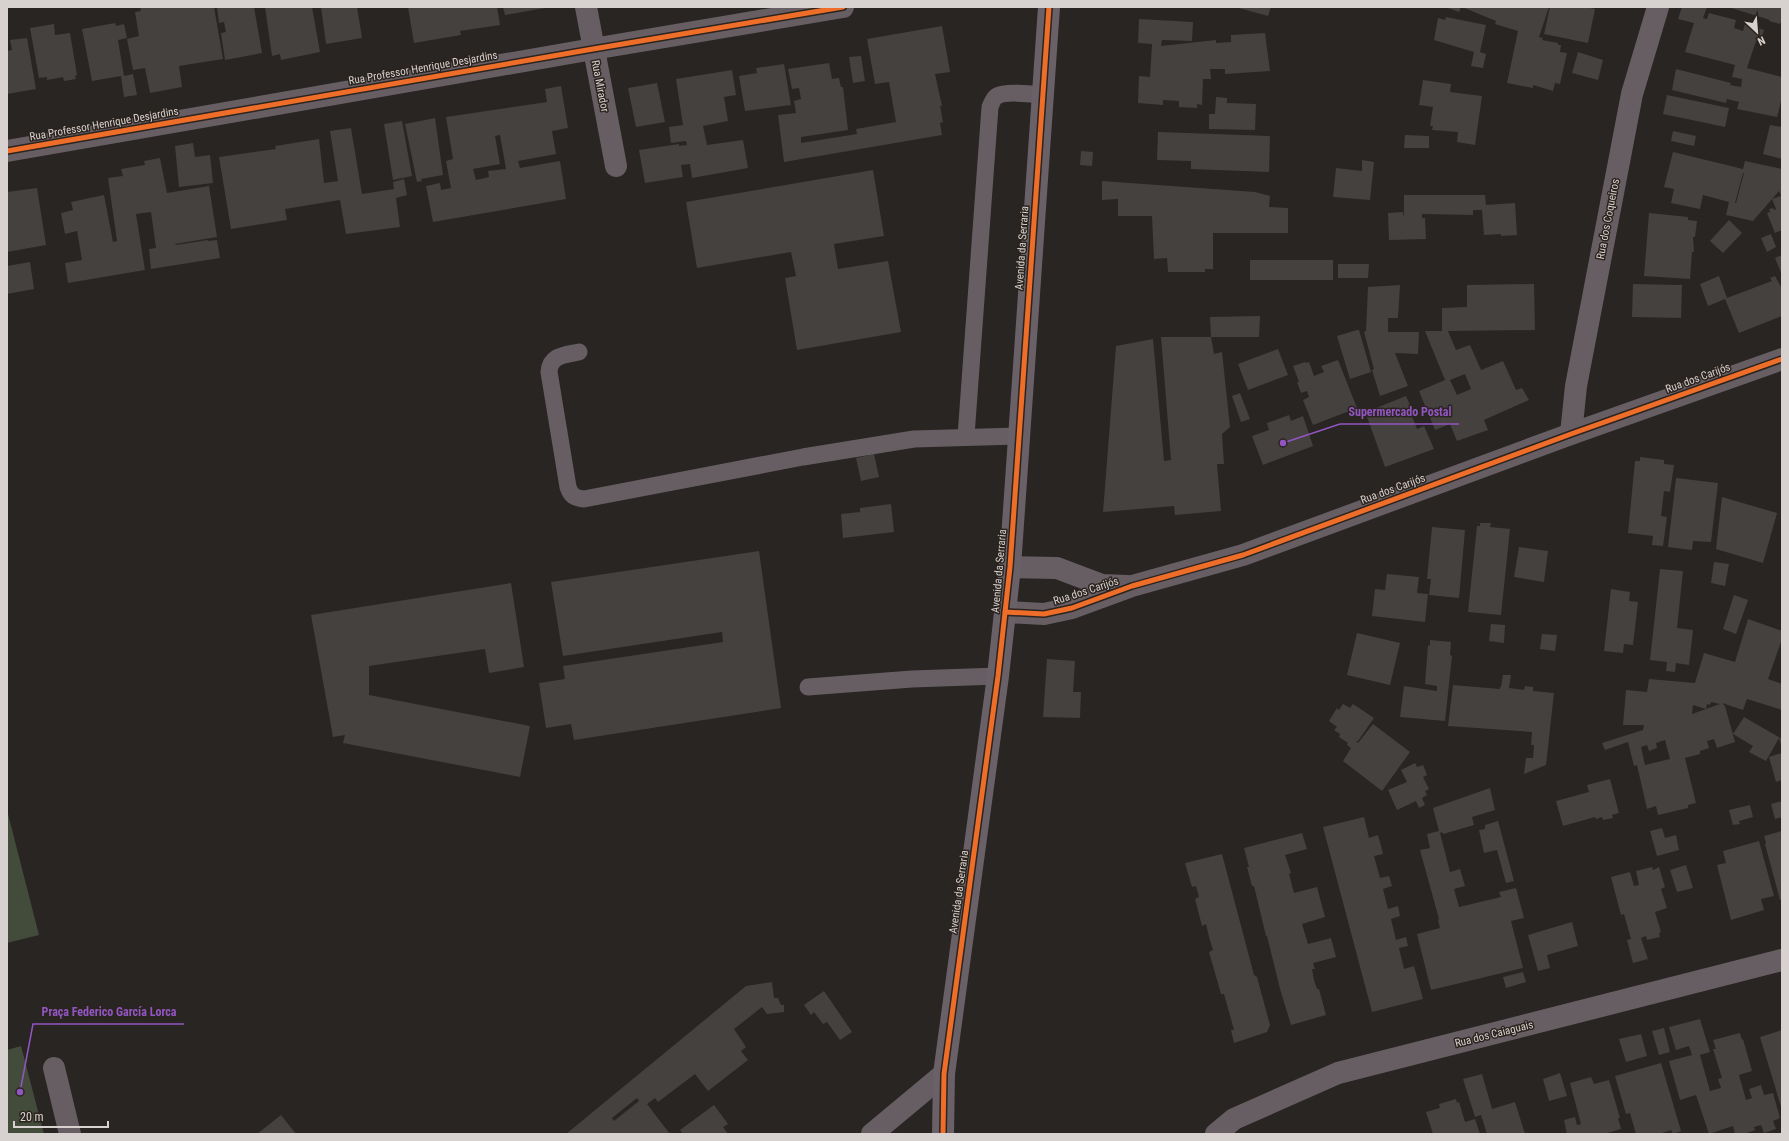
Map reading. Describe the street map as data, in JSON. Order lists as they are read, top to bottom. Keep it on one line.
{"streets":{"main road":["Avenida da Serraria"],"street":["Rua Professor Henrique Desjardins","Rua Mirador","Rua dos Coqueiros","Rua dos Carijós","Rua dos Caiaguais"]},"crossings":[["Rua Professor Henrique Desjardins","Rua Mirador"],["Rua dos Coqueiros","Rua dos Carijós"],["Avenida da Serraria","Rua dos Carijós"]],"places":["Supermercado Postal","Praça Federico García Lorca"],"scale_bar":"20 m","north":"bottom right"}
